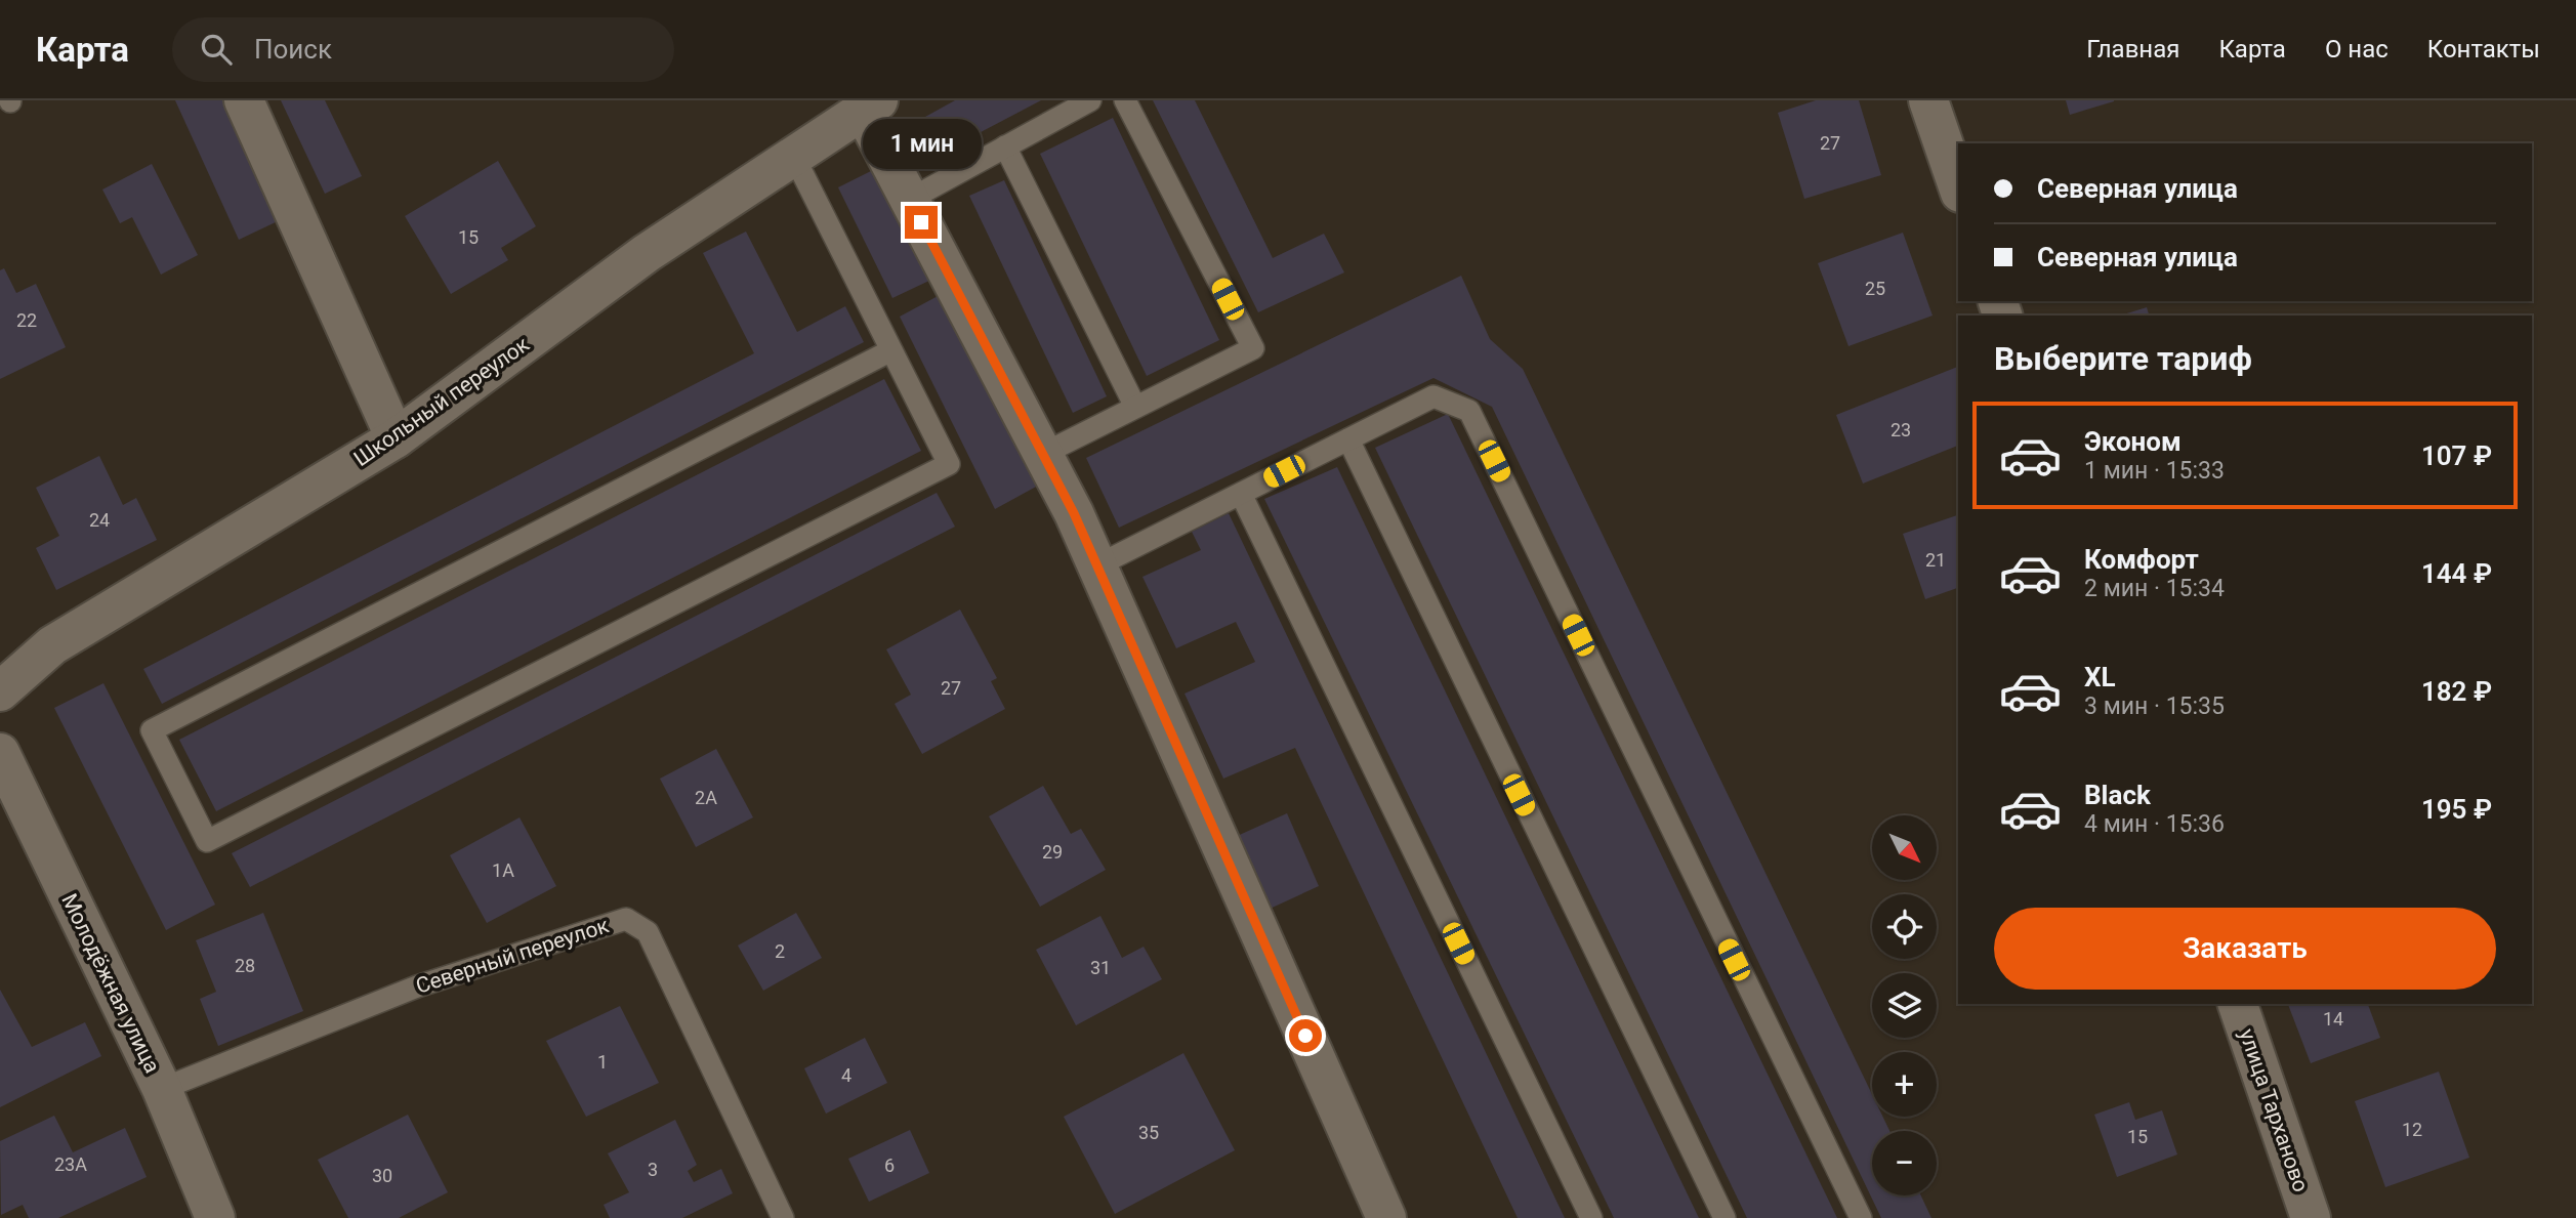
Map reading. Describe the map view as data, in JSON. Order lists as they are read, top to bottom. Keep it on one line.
{"streets":{"street":["Школьный переулок","Молодёжная улица","улица Тарханово"],"lane":["Северный переулок"]},"crossings":[["Северный переулок","Молодёжная улица"]],"house_numbers":["27","15","25","22","23","24","21","27","2А","29","1А","2","28","31","14","1","4","12","35","15","23А","6","3","30"],"north":"bottom right","page":{"header":"Карта","search":"Поиск","nav":["Главная","Карта","О нас","Контакты"],"bubble":"1 мин","banner":["Северная улица","Северная улица"],"heading":"Выберите тариф","list":[{"name":"Эконом","note":"1 мин · 15:33","value":"107 ₽"},{"name":"Комфорт","note":"2 мин · 15:34","value":"144 ₽"},{"name":"XL","note":"3 мин · 15:35","value":"182 ₽"},{"name":"Black","note":"4 мин · 15:36","value":"195 ₽"}],"map_buttons":["+","−"],"buttons":"Заказать"}}
